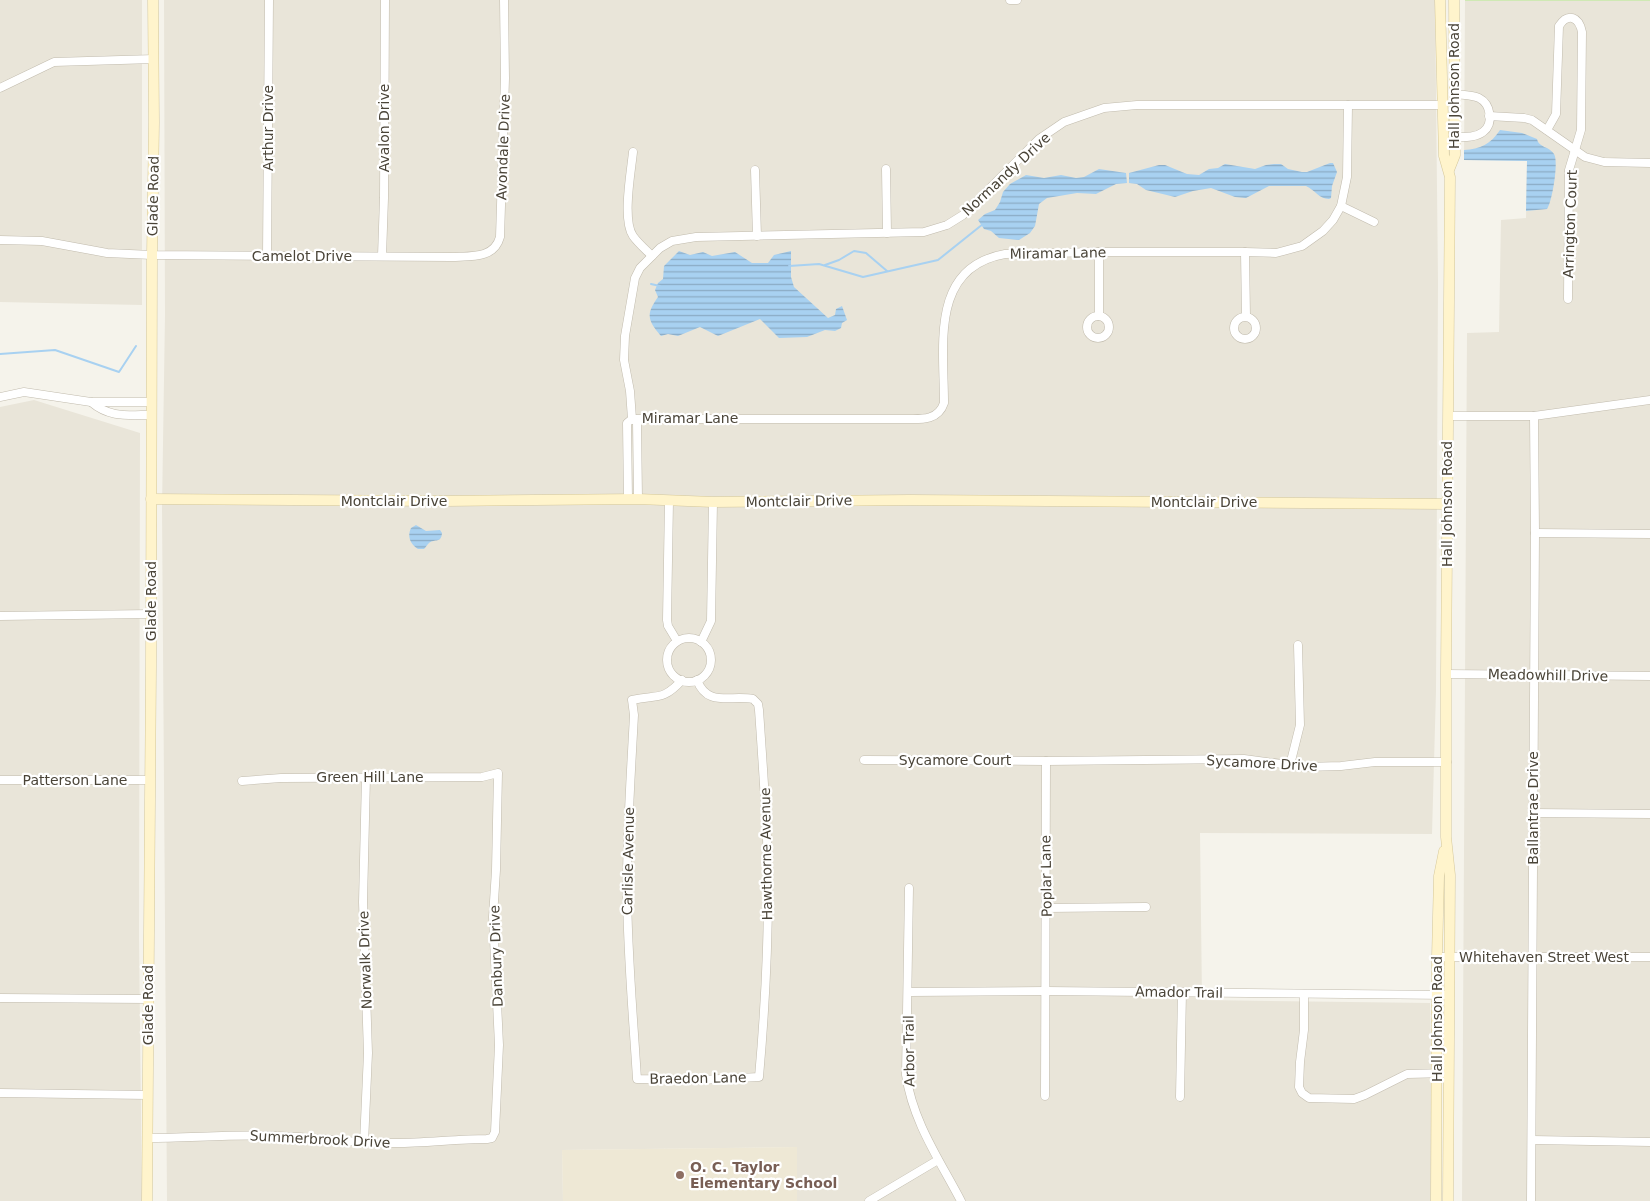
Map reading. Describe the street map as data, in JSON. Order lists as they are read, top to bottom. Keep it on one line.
{"streets":{"main road":["Hall Johnson Road","Glade Road","Montclair Drive"],"street":["Arthur Drive","Avalon Drive","Avondale Drive","Normandy Drive","Arrington Court","Miramar Lane","Camelot Drive","Meadowhill Drive","Sycamore Court","Sycamore Drive","Green Hill Lane","Patterson Lane","Ballantrae Drive","Hawthorne Avenue","Carlisle Avenue","Poplar Lane","Danbury Drive","Whitehaven Street West","Norwalk Drive","Amador Trail","Arbor Trail","Braedon Lane","Summerbrook Drive"]},"crossings":[["Hall Johnson Road","Normandy Drive"],["Hall Johnson Road","Montclair Drive"],["Hall Johnson Road","Meadowhill Drive"],["Hall Johnson Road","Sycamore Drive"],["Hall Johnson Road","Whitehaven Street West"],["Hall Johnson Road","Amador Trail"],["Arthur Drive","Camelot Drive"],["Avalon Drive","Camelot Drive"],["Avondale Drive","Camelot Drive"],["Normandy Drive","Miramar Lane"],["Normandy Drive","Montclair Drive"],["Glade Road","Camelot Drive"],["Glade Road","Montclair Drive"],["Glade Road","Patterson Lane"],["Glade Road","Summerbrook Drive"],["Meadowhill Drive","Ballantrae Drive"],["Sycamore Court","Sycamore Drive"],["Sycamore Court","Poplar Lane"],["Sycamore Drive","Poplar Lane"],["Green Hill Lane","Danbury Drive"],["Green Hill Lane","Norwalk Drive"],["Ballantrae Drive","Whitehaven Street West"],["Hawthorne Avenue","Carlisle Avenue"],["Hawthorne Avenue","Braedon Lane"],["Carlisle Avenue","Braedon Lane"],["Poplar Lane","Amador Trail"],["Danbury Drive","Summerbrook Drive"],["Norwalk Drive","Summerbrook Drive"],["Amador Trail","Arbor Trail"]],"places":["O. C. Taylor Elementary School"]}
